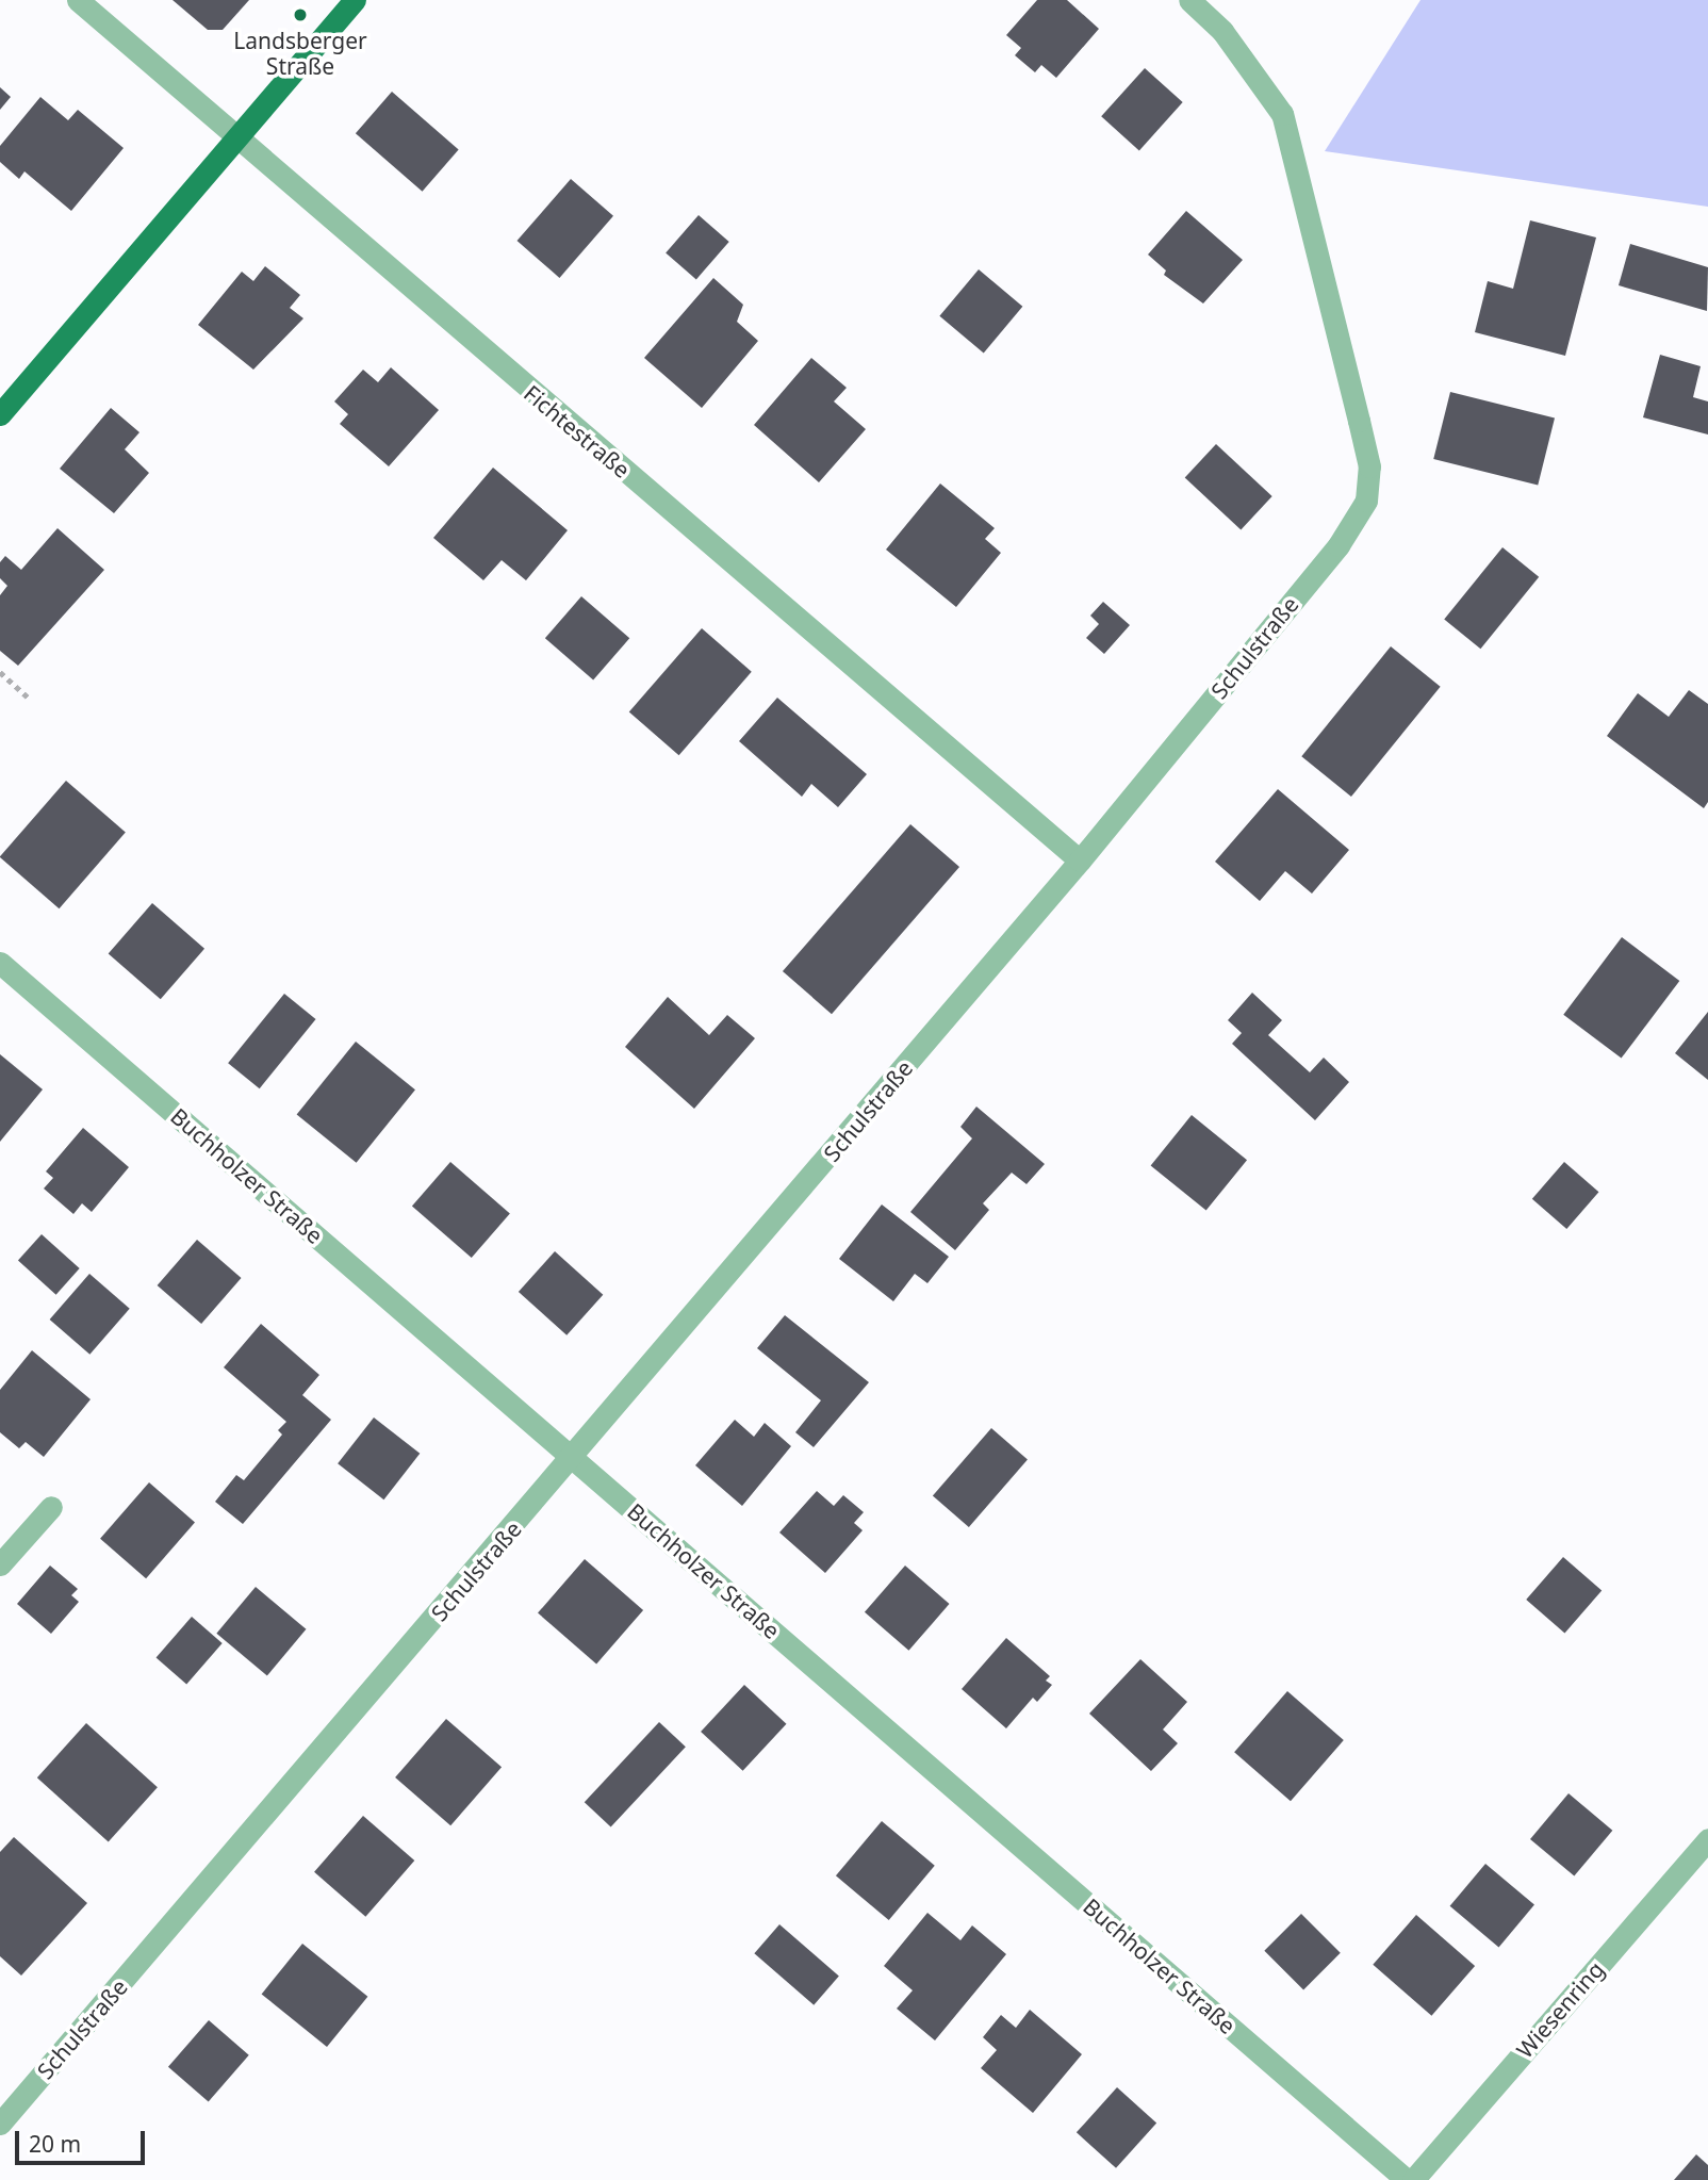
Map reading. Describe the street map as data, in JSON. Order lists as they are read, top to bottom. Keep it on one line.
{"streets":{"street":["Fichtestraße","Schulstraße","Buchholzer Straße","Wiesenring"]},"crossings":[["Fichtestraße","Schulstraße"],["Schulstraße","Buchholzer Straße"]],"places":["Landsberger Straße"],"scale_bar":"20 m"}
